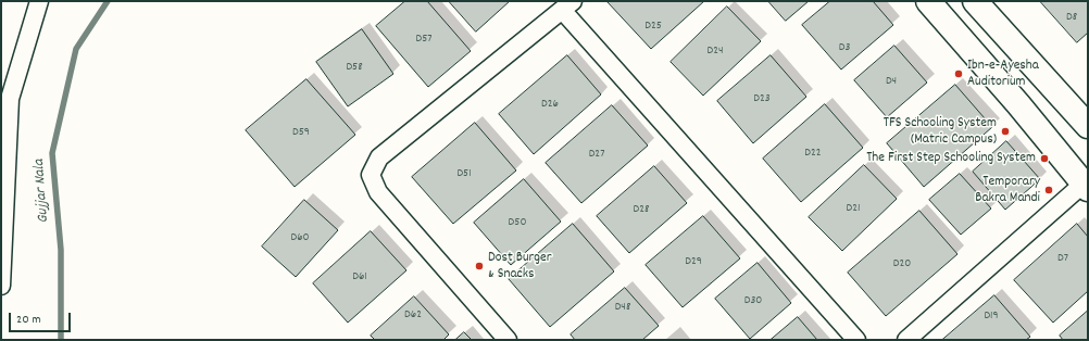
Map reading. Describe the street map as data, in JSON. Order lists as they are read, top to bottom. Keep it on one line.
{"water":["Gujjar Nala"],"places":["Ibn-e-Ayesha Auditorium","TFS Schooling System (Matric Campus)","The First Step Schooling System","Temporary Bakra Mandi","Dost Burger & Snacks"],"house_numbers":["D8","D25","D57","D3","D24","D58","D4","D23","D26","D59","D22","D27","D51","D21","D28","D50","D60","D7","D29","D20","D61","D30","D48","D62","D19"],"scale_bar":"20 m"}
